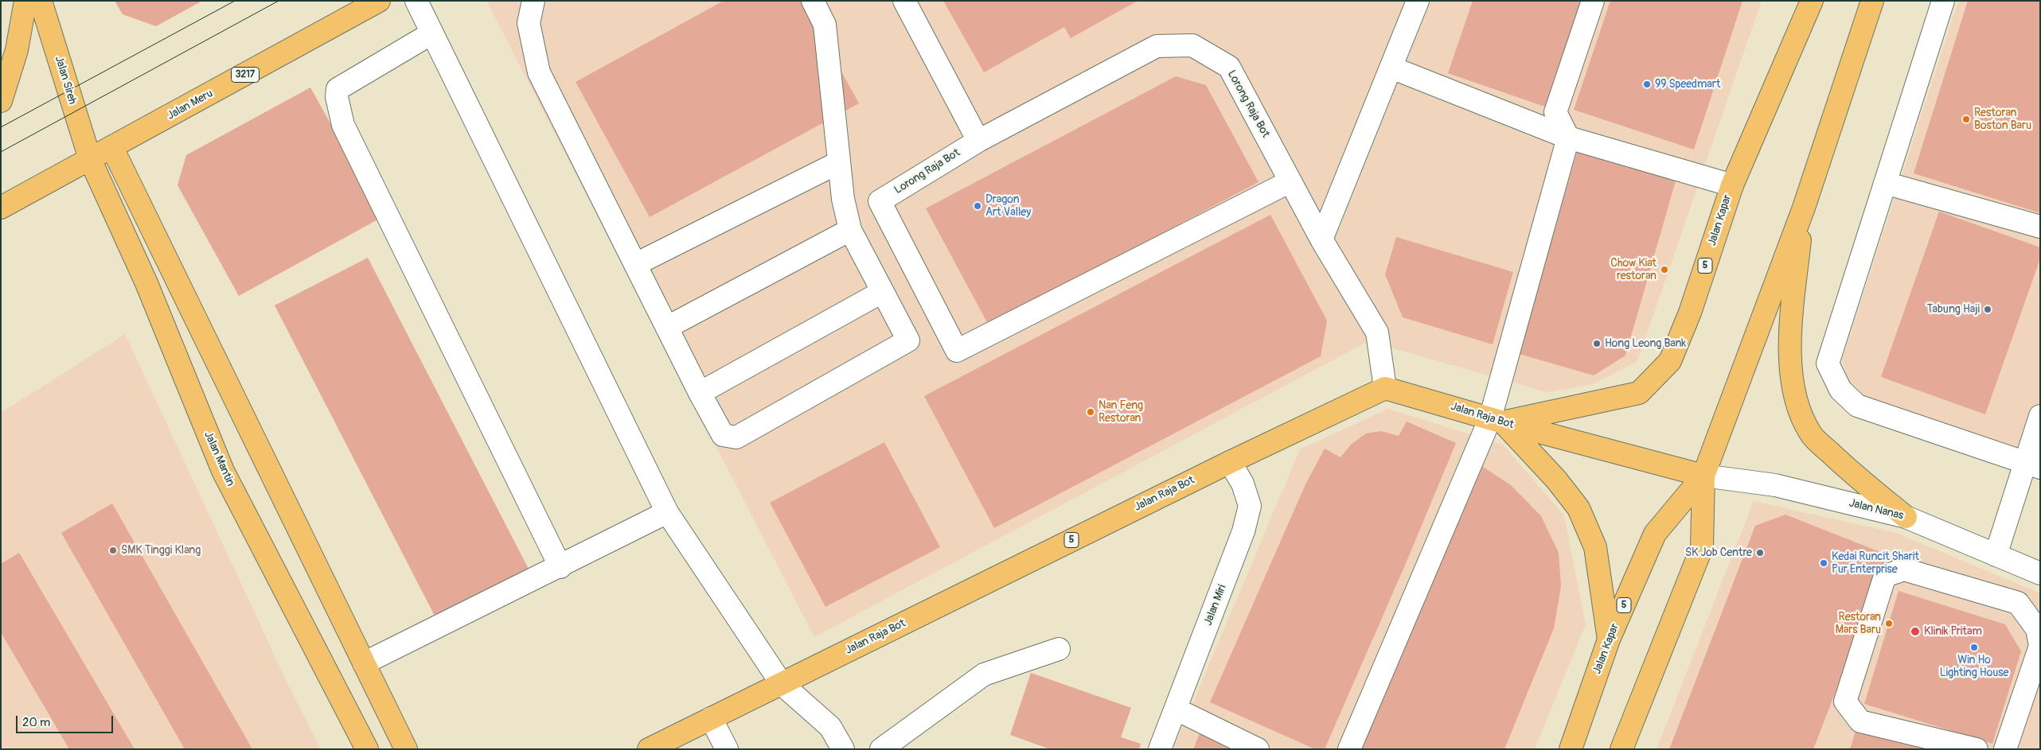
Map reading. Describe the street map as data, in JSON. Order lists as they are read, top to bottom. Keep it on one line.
{"streets":{"highway":["3217","Jalan Sireh","Jalan Meru","Jalan Kapar","5","Jalan Raja Bot","Jalan Mantin"],"street":["Lorong Raja Bot","Jalan Nanas","Jalan Miri"]},"crossings":[["Jalan Sireh","Jalan Meru"],["Jalan Sireh","Jalan Mantin"],["Lorong Raja Bot","Jalan Raja Bot"],["Jalan Meru","Jalan Mantin"],["Jalan Kapar","Jalan Raja Bot"],["Jalan Kapar","Jalan Nanas"],["Jalan Raja Bot","Jalan Nanas"],["Jalan Raja Bot","Jalan Miri"]],"places":["99 Speedmart","Restoran Boston Baru","Dragon Art Valley","Chow Kiat restoran","Tabung Haji","Hong Leong Bank","Nan Feng Restoran","SMK Tinggi Klang","SK Job Centre","Kedai Runcit Sharit Pur Enterprise","Restoran Mars Baru","Klinik Pritam","Win Ho Lighting House"],"scale_bar":"20 m"}
